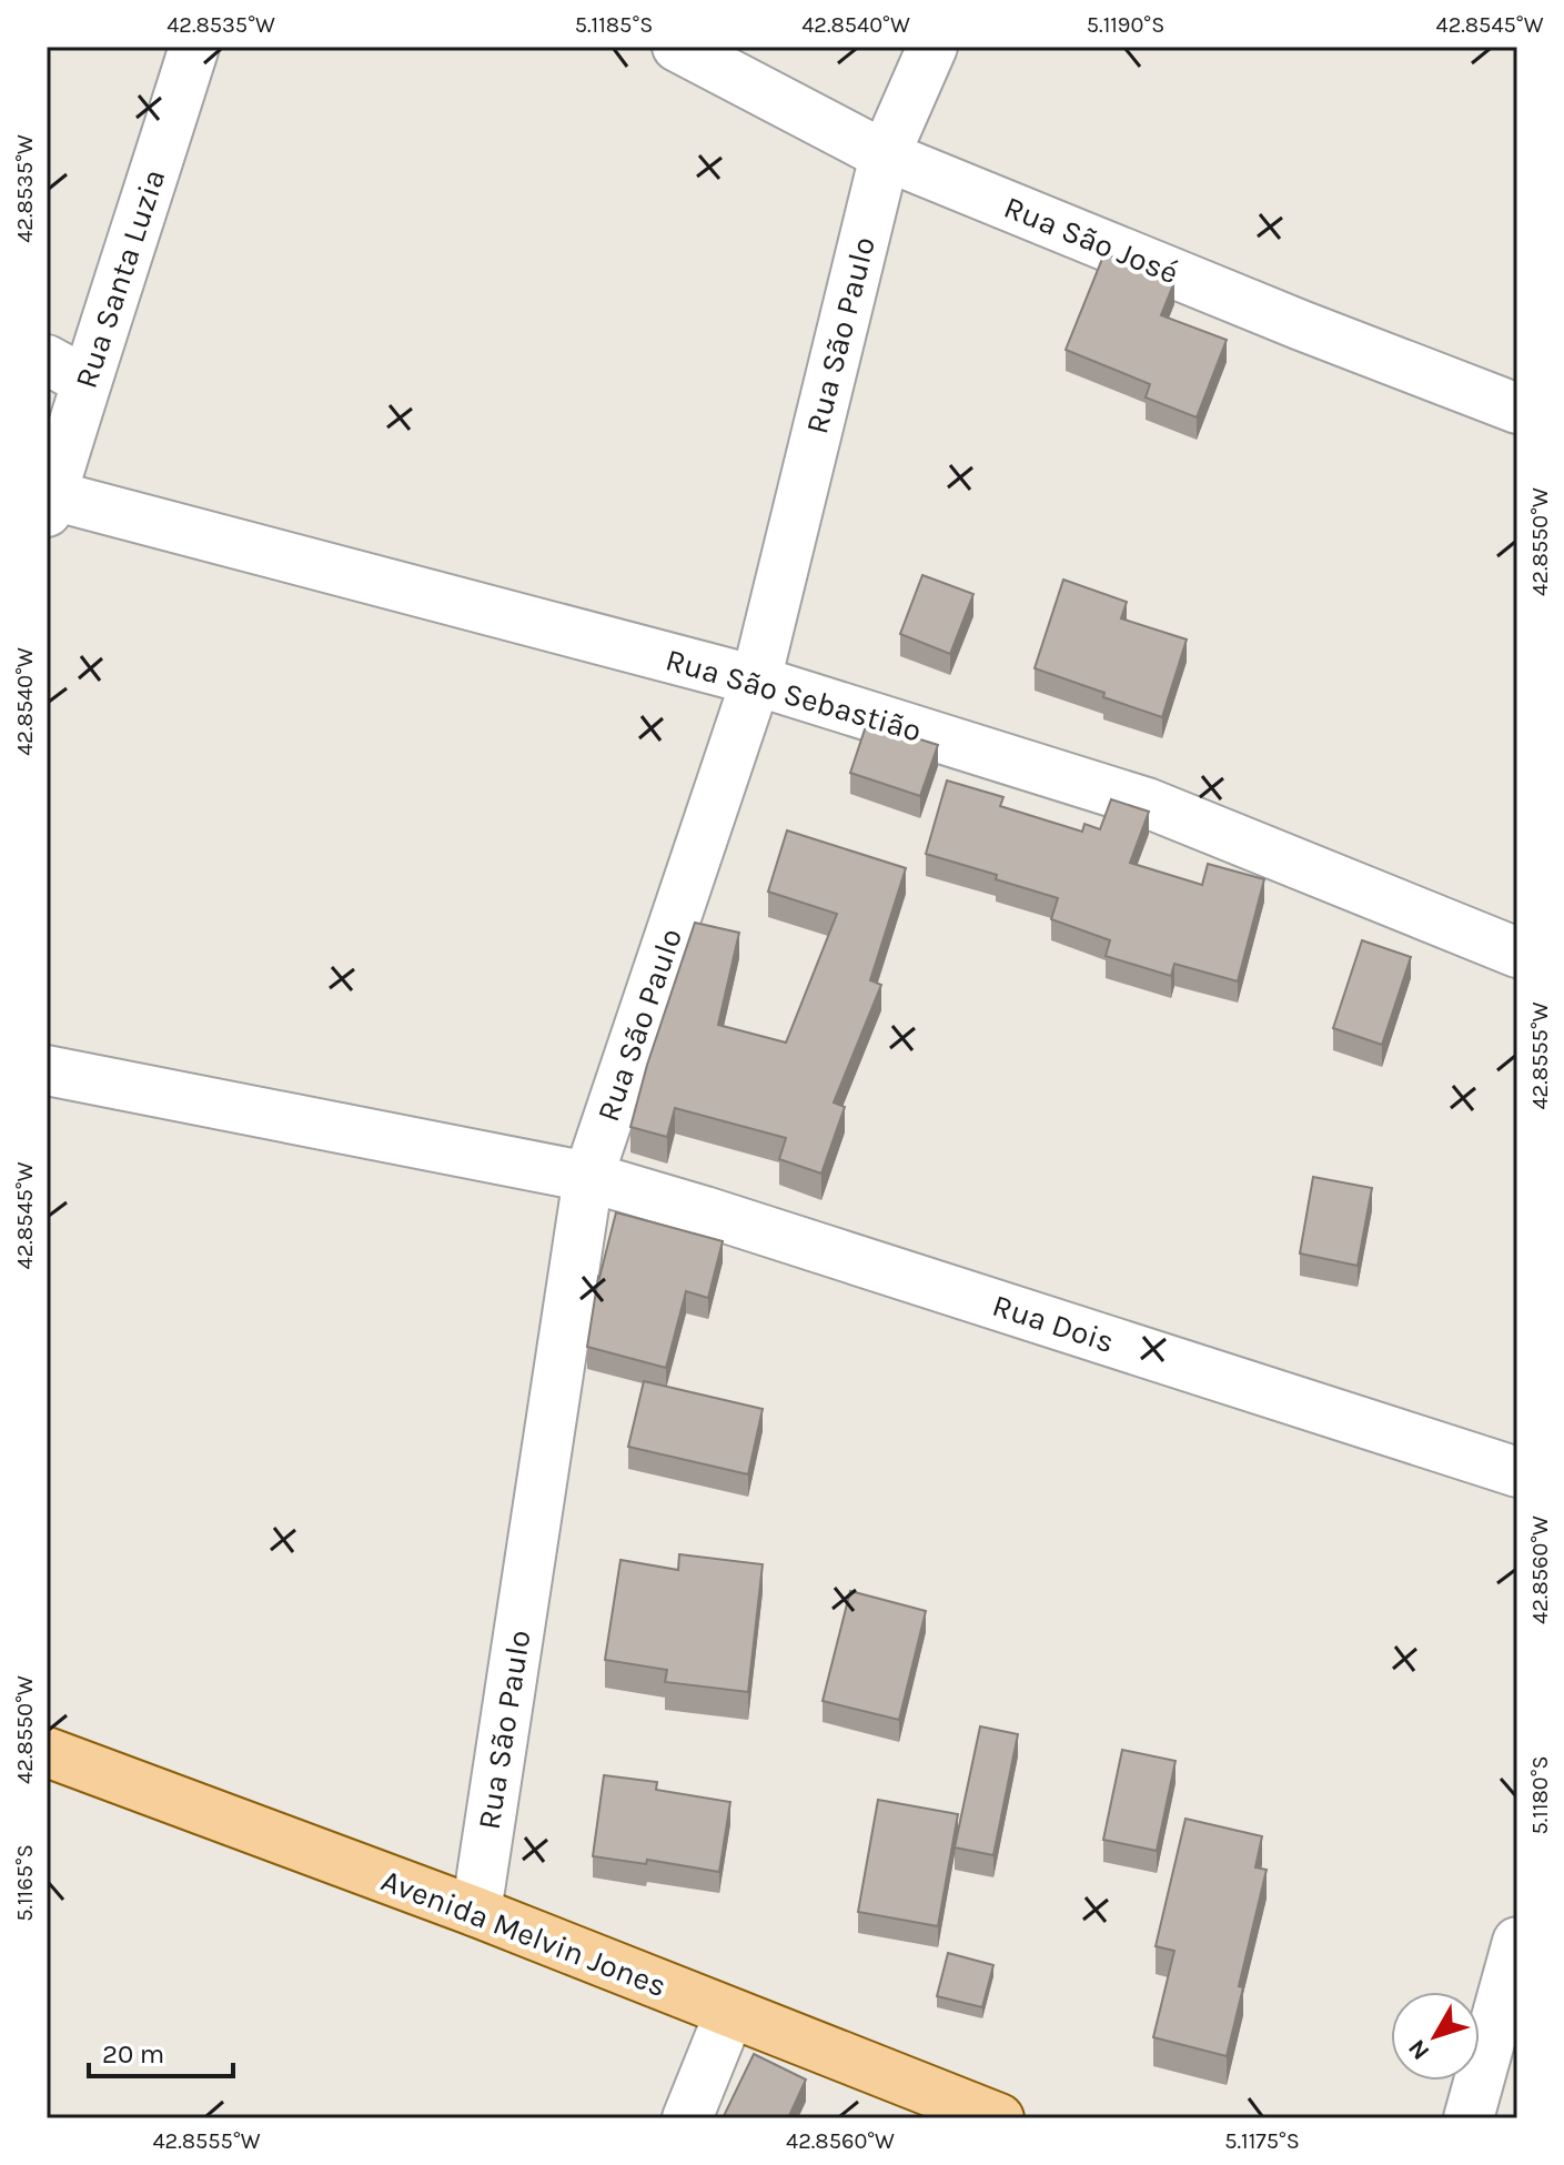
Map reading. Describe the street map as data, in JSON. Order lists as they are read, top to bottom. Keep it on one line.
{"streets":{"main road":["Avenida Melvin Jones"],"street":["Rua São José","Rua Santa Luzia","Rua São Paulo","Rua São Sebastião","Rua Dois"]},"crossings":[["Rua São José","Rua São Paulo"],["Rua Santa Luzia","Rua São Sebastião"],["Rua São Paulo","Rua São Sebastião"],["Rua São Paulo","Rua Dois"],["Rua São Paulo","Avenida Melvin Jones"]],"scale_bar":"20 m","north":"bottom left","coordinates":["42.8535°W","5.1185°S","42.8540°W","5.1190°S","42.8545°W","42.8550°W","42.8555°W","42.8560°W","5.1180°S","5.1165°S","5.1175°S"]}
